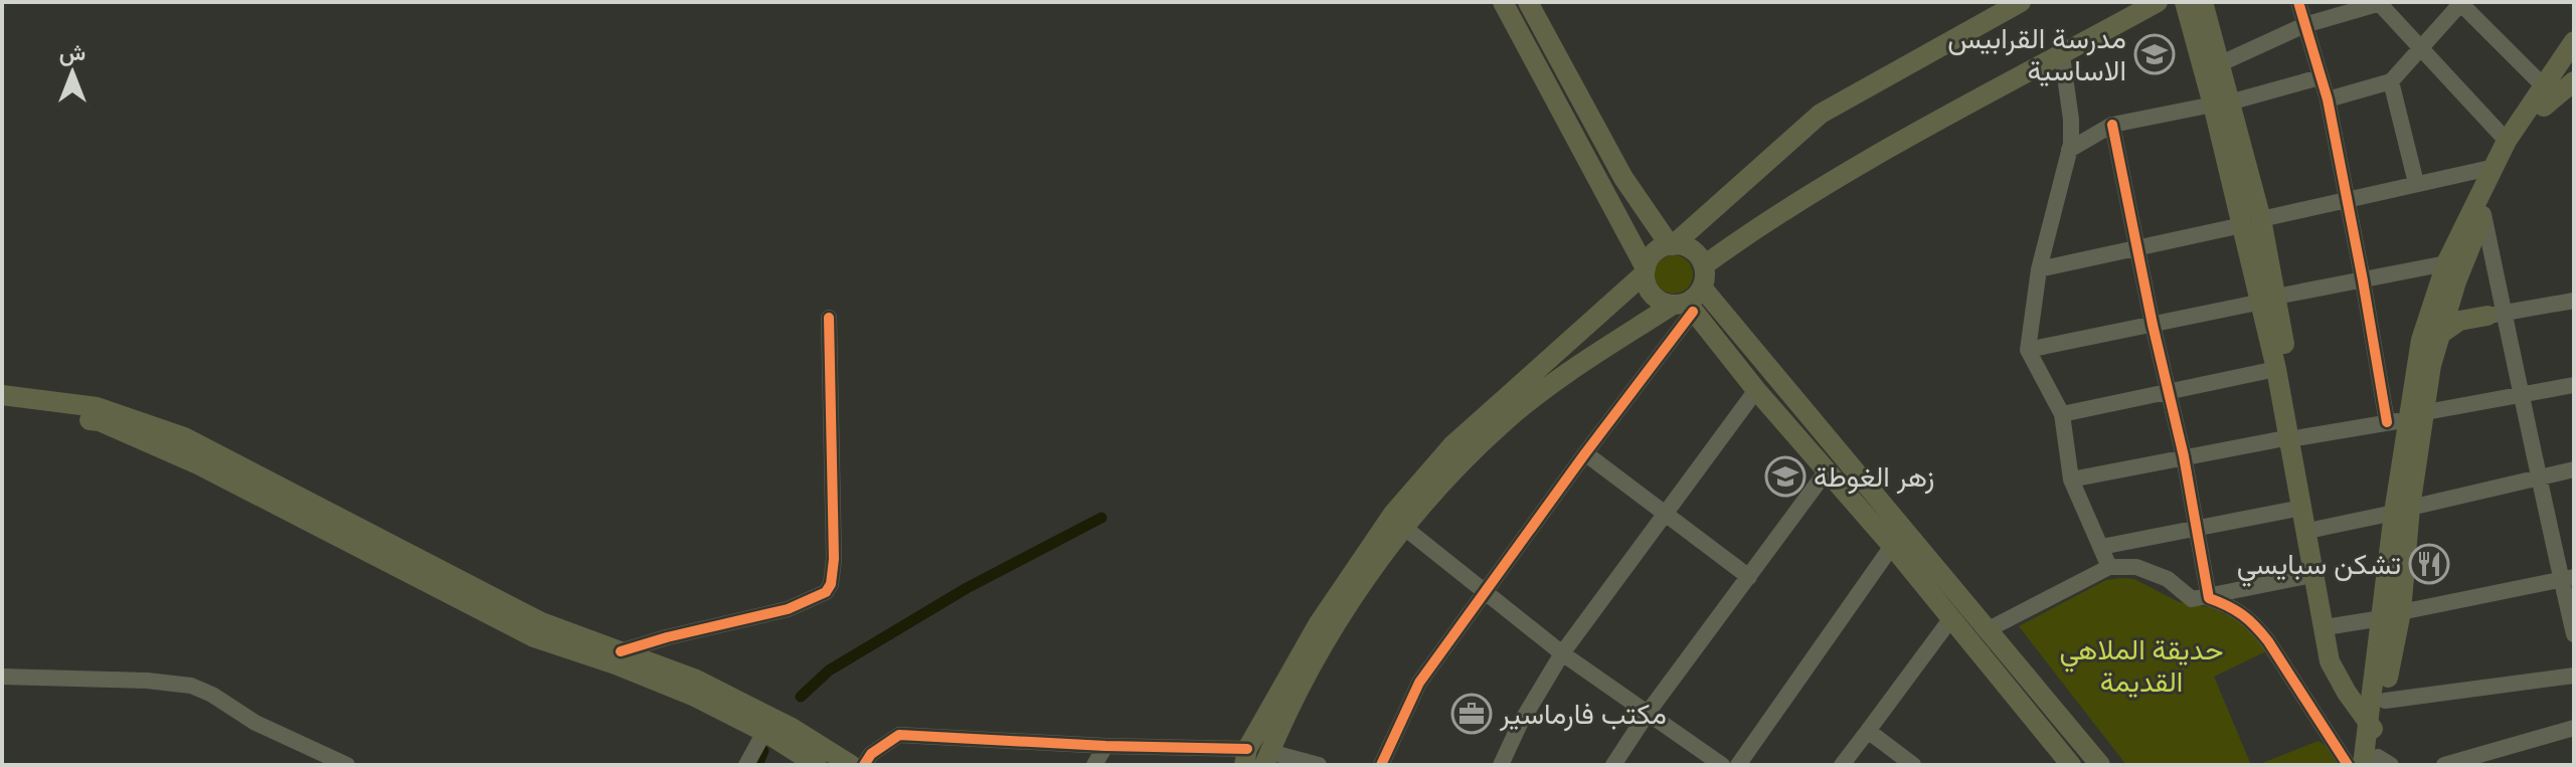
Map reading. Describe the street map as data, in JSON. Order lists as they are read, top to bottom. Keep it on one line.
{"parks":["حديقة الملاهي القديمة"],"places":{"school or university":["مدرسة القرابيس الاساسية","زهر الغوطة"],"restaurant":["تشكن سبايسي"],"office":["مكتب فارماسير"]},"north":"top"}
